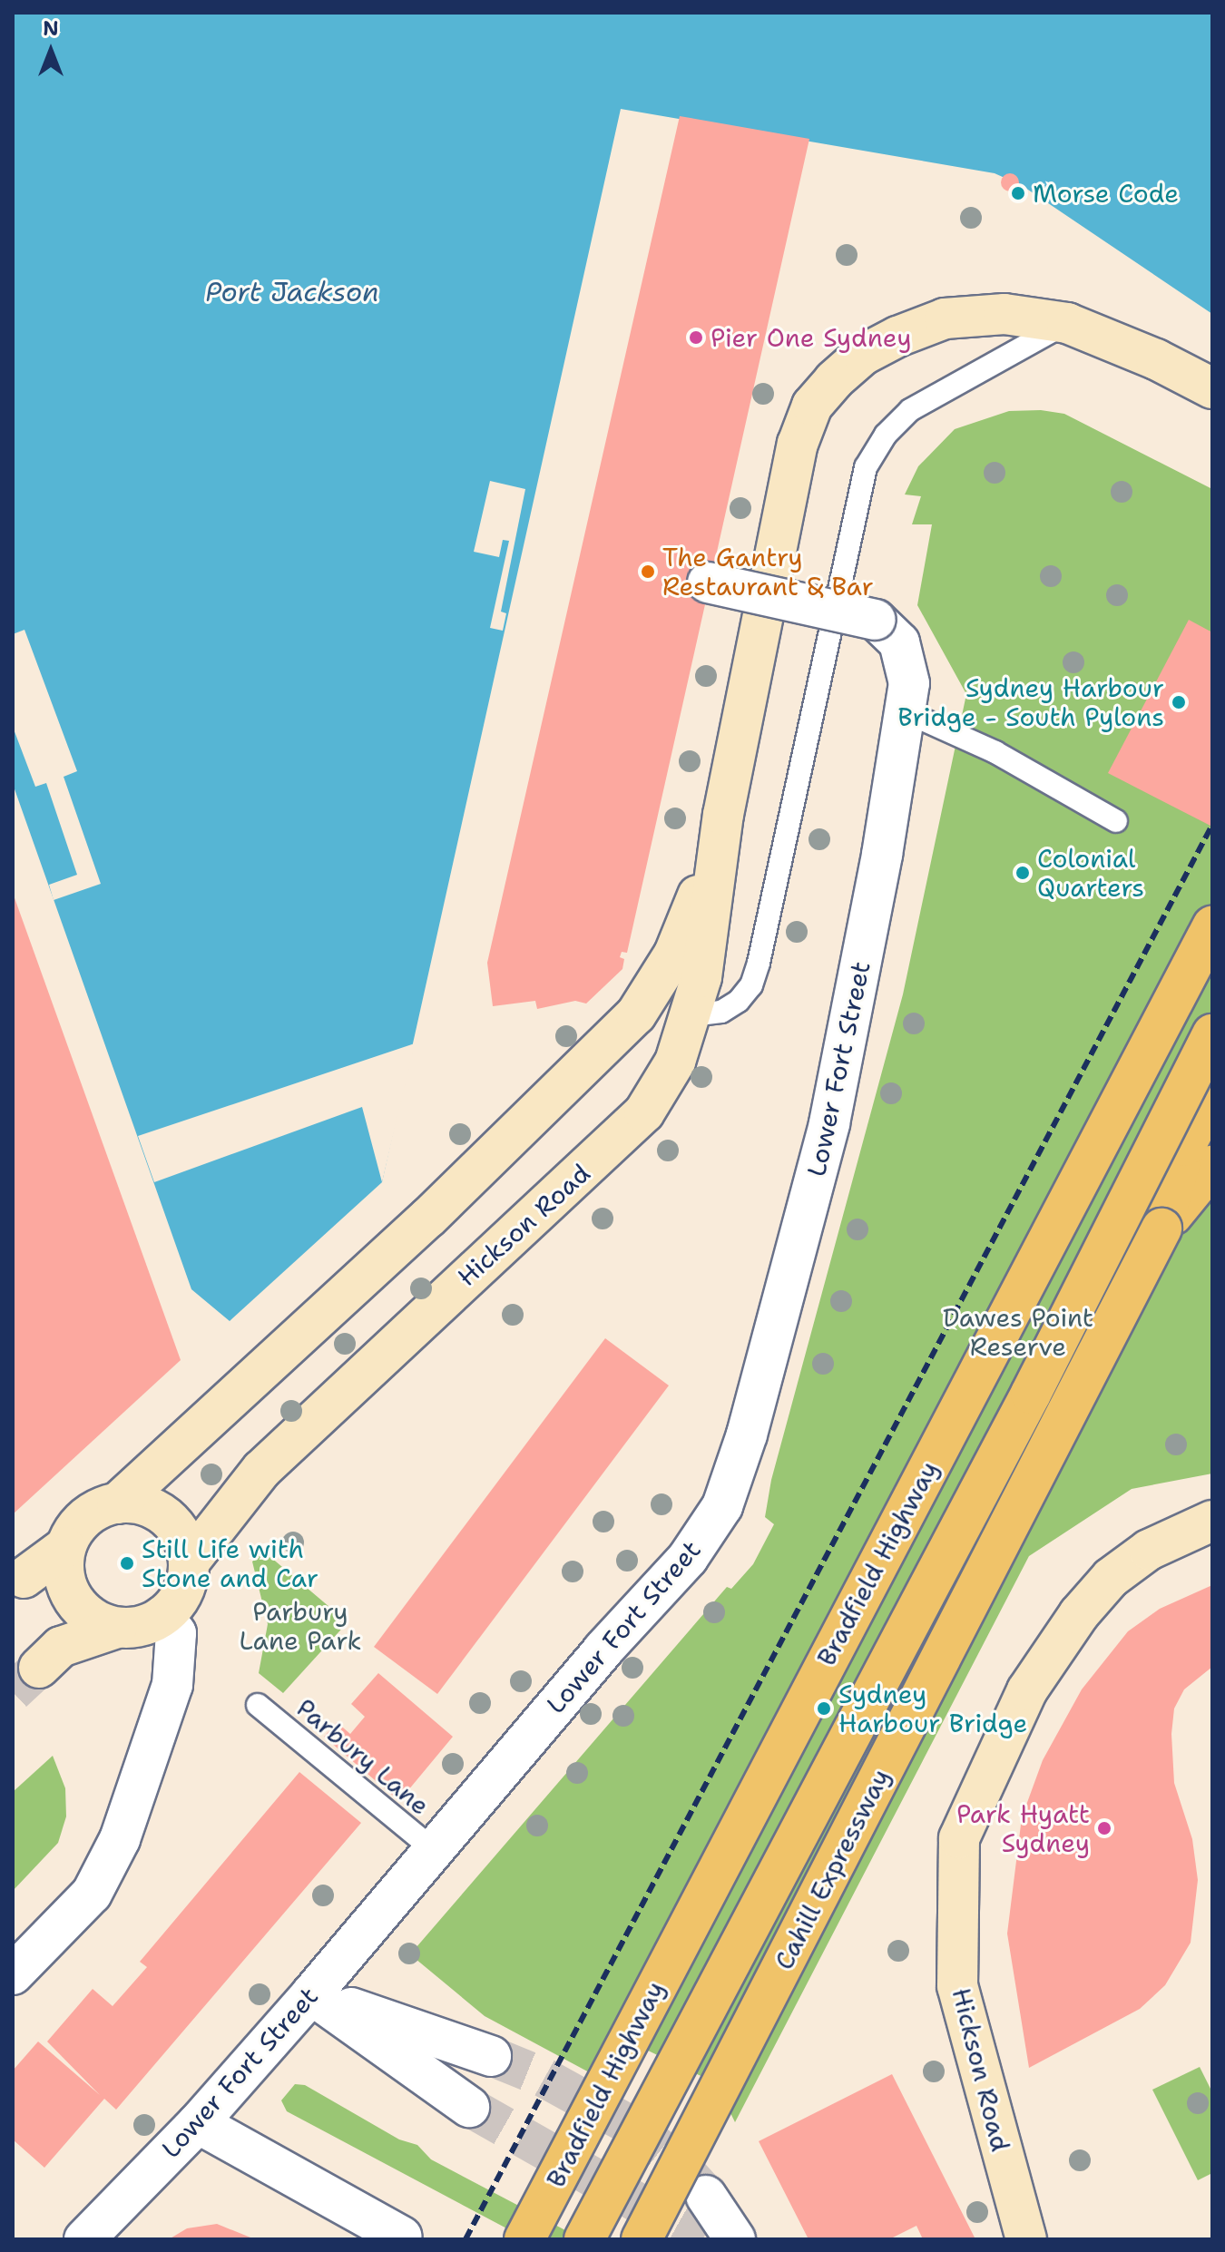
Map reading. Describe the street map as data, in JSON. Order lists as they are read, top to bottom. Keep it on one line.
{"streets":{"highway":["Bradfield Highway","Cahill Expressway"],"street":["Lower Fort Street","Hickson Road"],"lane":["Parbury Lane"]},"crossings":[["Lower Fort Street","Parbury Lane"]],"water":["Port Jackson"],"parks":["Dawes Point Reserve","Parbury Lane Park"],"places":["Morse Code","Pier One Sydney","The Gantry Restaurant & Bar","Sydney Harbour Bridge - South Pylons","Colonial Quarters","Still Life with Stone and Car","Sydney Harbour Bridge","Park Hyatt Sydney"],"north":"top"}
